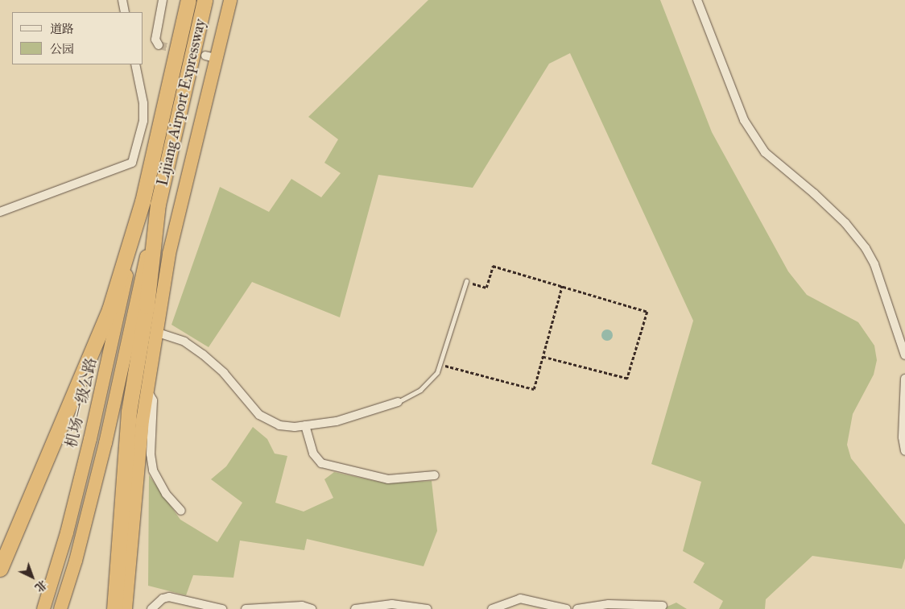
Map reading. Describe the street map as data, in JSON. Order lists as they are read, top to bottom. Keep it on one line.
{"streets":{"highway":["Lijiang Airport Expressway","机场一级公路"]},"crossings":[["Lijiang Airport Expressway","机场一级公路"]],"legend":["道路","公园"],"north":"bottom right"}
